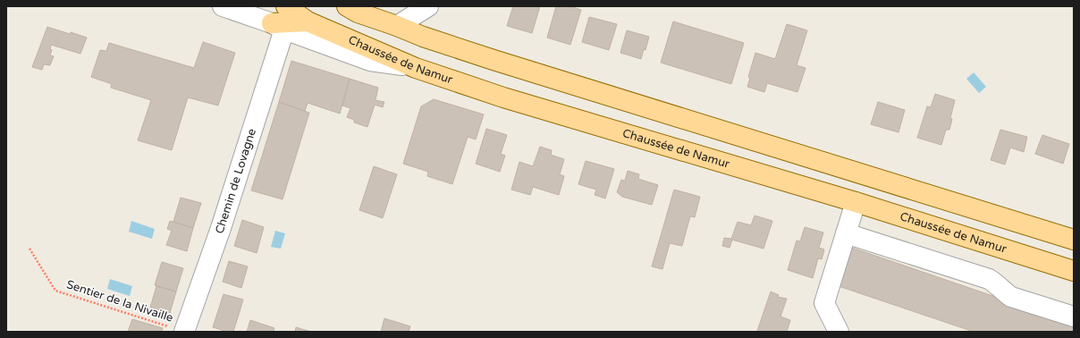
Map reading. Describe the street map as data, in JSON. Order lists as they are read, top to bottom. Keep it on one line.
{"streets":{"main road":["Chaussée de Namur"],"street":["Chemin de Lovagne"],"path":["Sentier de la Nivaille"]},"crossings":[["Chemin de Lovagne","Sentier de la Nivaille"]]}
